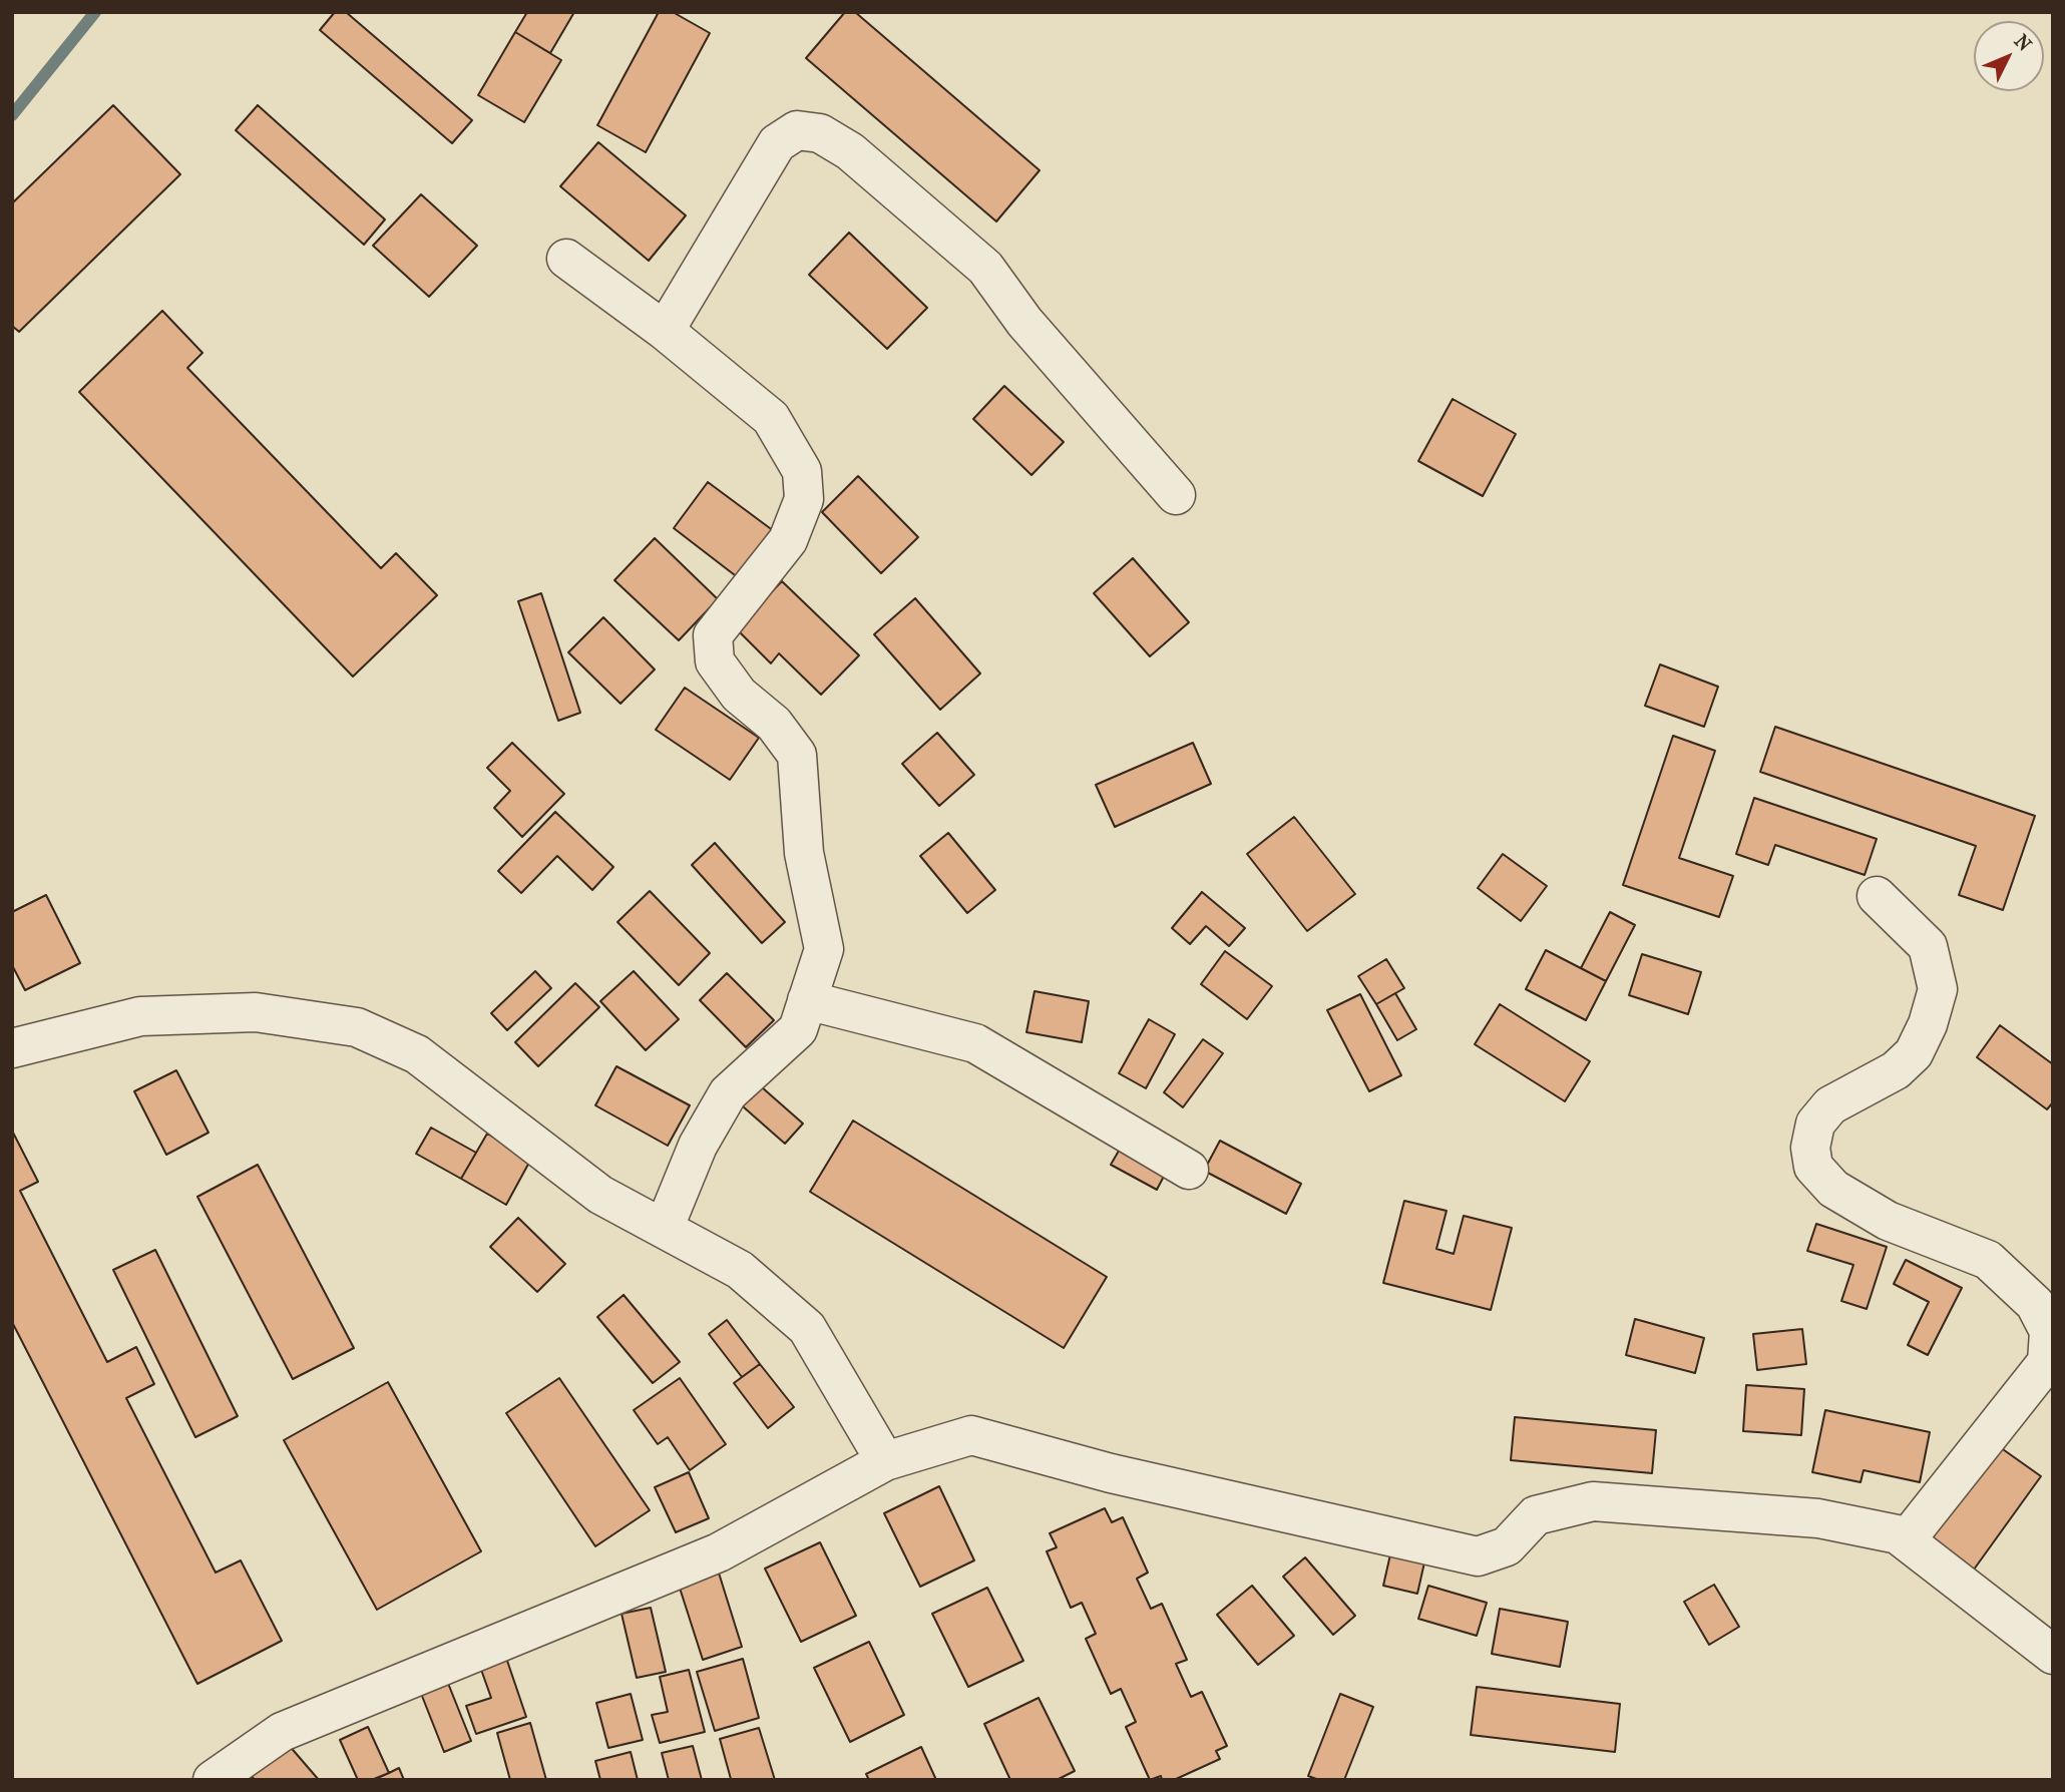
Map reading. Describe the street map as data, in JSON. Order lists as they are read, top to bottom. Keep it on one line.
{"north":"top right"}
